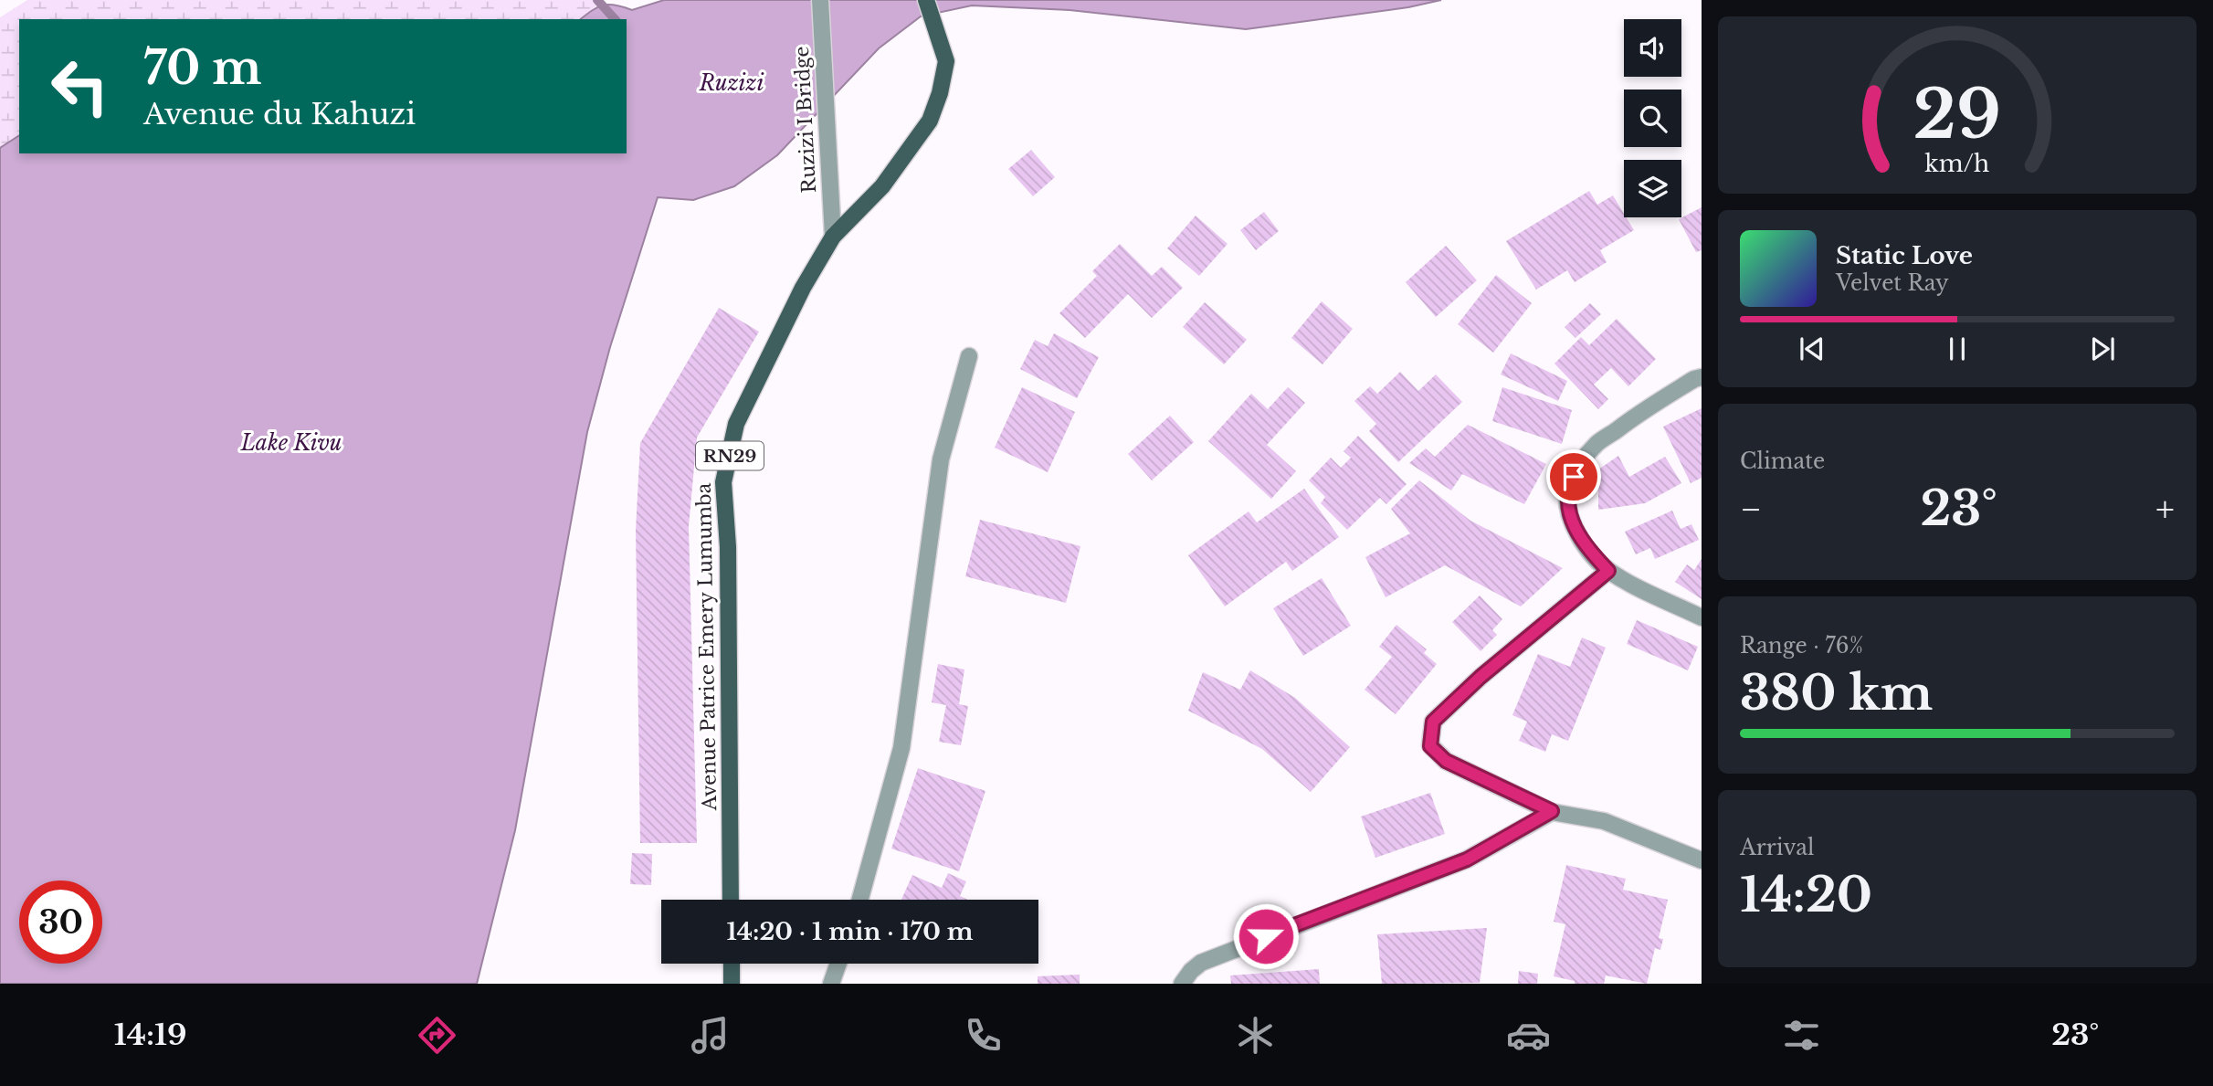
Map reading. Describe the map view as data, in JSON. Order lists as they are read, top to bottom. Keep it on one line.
{"streets":{"main road":["RN29","Avenue Patrice Emery Lumumba"],"street":["Ruzizi I Bridge"]},"crossings":[["Ruzizi I Bridge","Avenue Patrice Emery Lumumba"]],"water":["Ruzizi","Lake Kivu"],"page":{"turn":["70 m","Avenue du Kahuzi"],"song":["Static Love","Velvet Ray"],"tile":["Climate",["Range · 76%","380 km"],["Arrival","14:20"]],"heat":["−","23°","+"],"limit":"30","trip":"14:20 · 1 min · 170 m","tabs":["14:19","23°"],"gauge":["29","km/h"]}}
